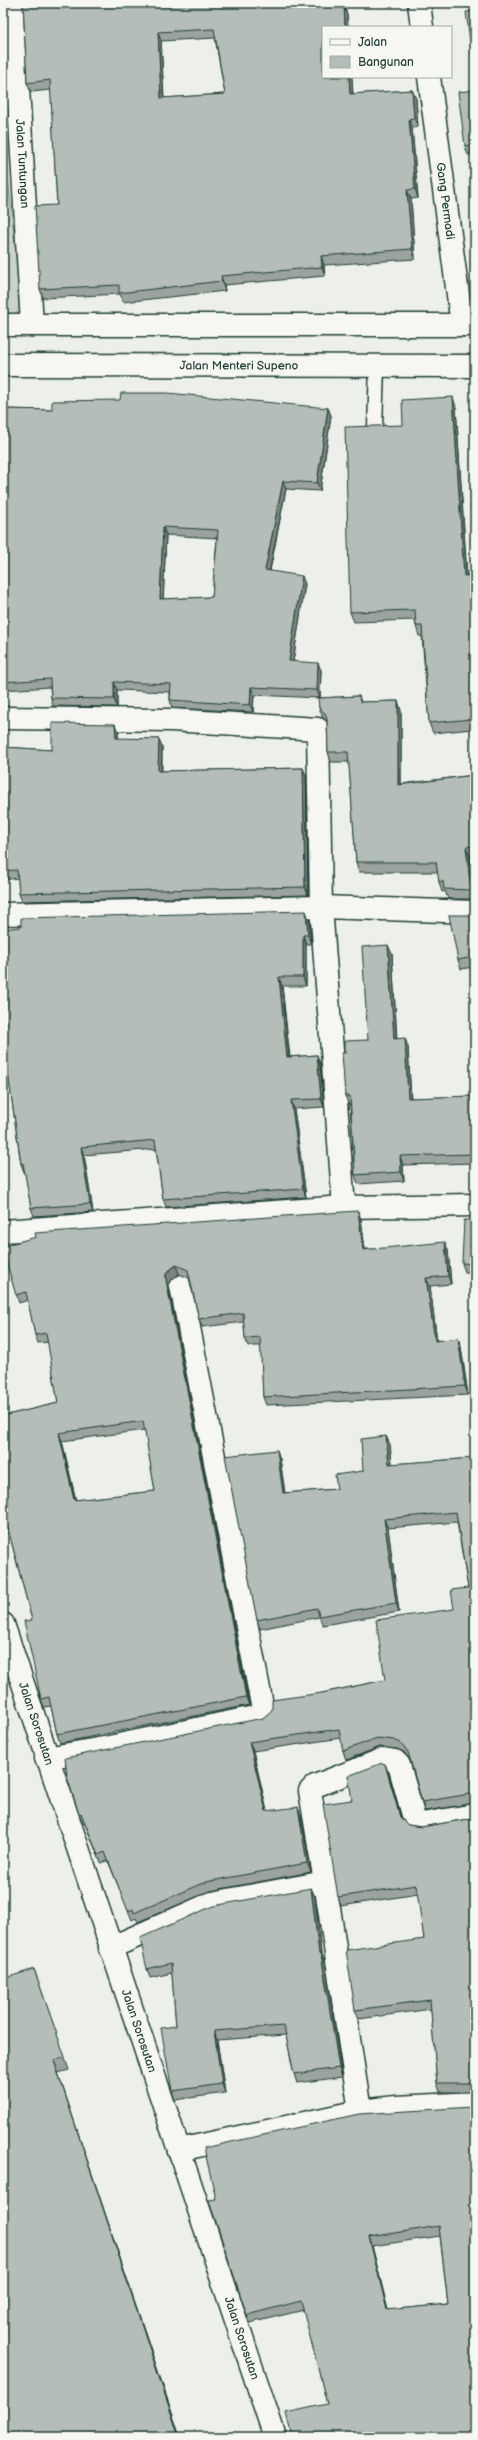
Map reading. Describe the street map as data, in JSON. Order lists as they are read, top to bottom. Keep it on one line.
{"streets":{"street":["Jalan Tuntungan","Gang Permadi","Jalan Menteri Supeno","Jalan Sorosutan"]},"legend":["Jalan","Bangunan"]}
